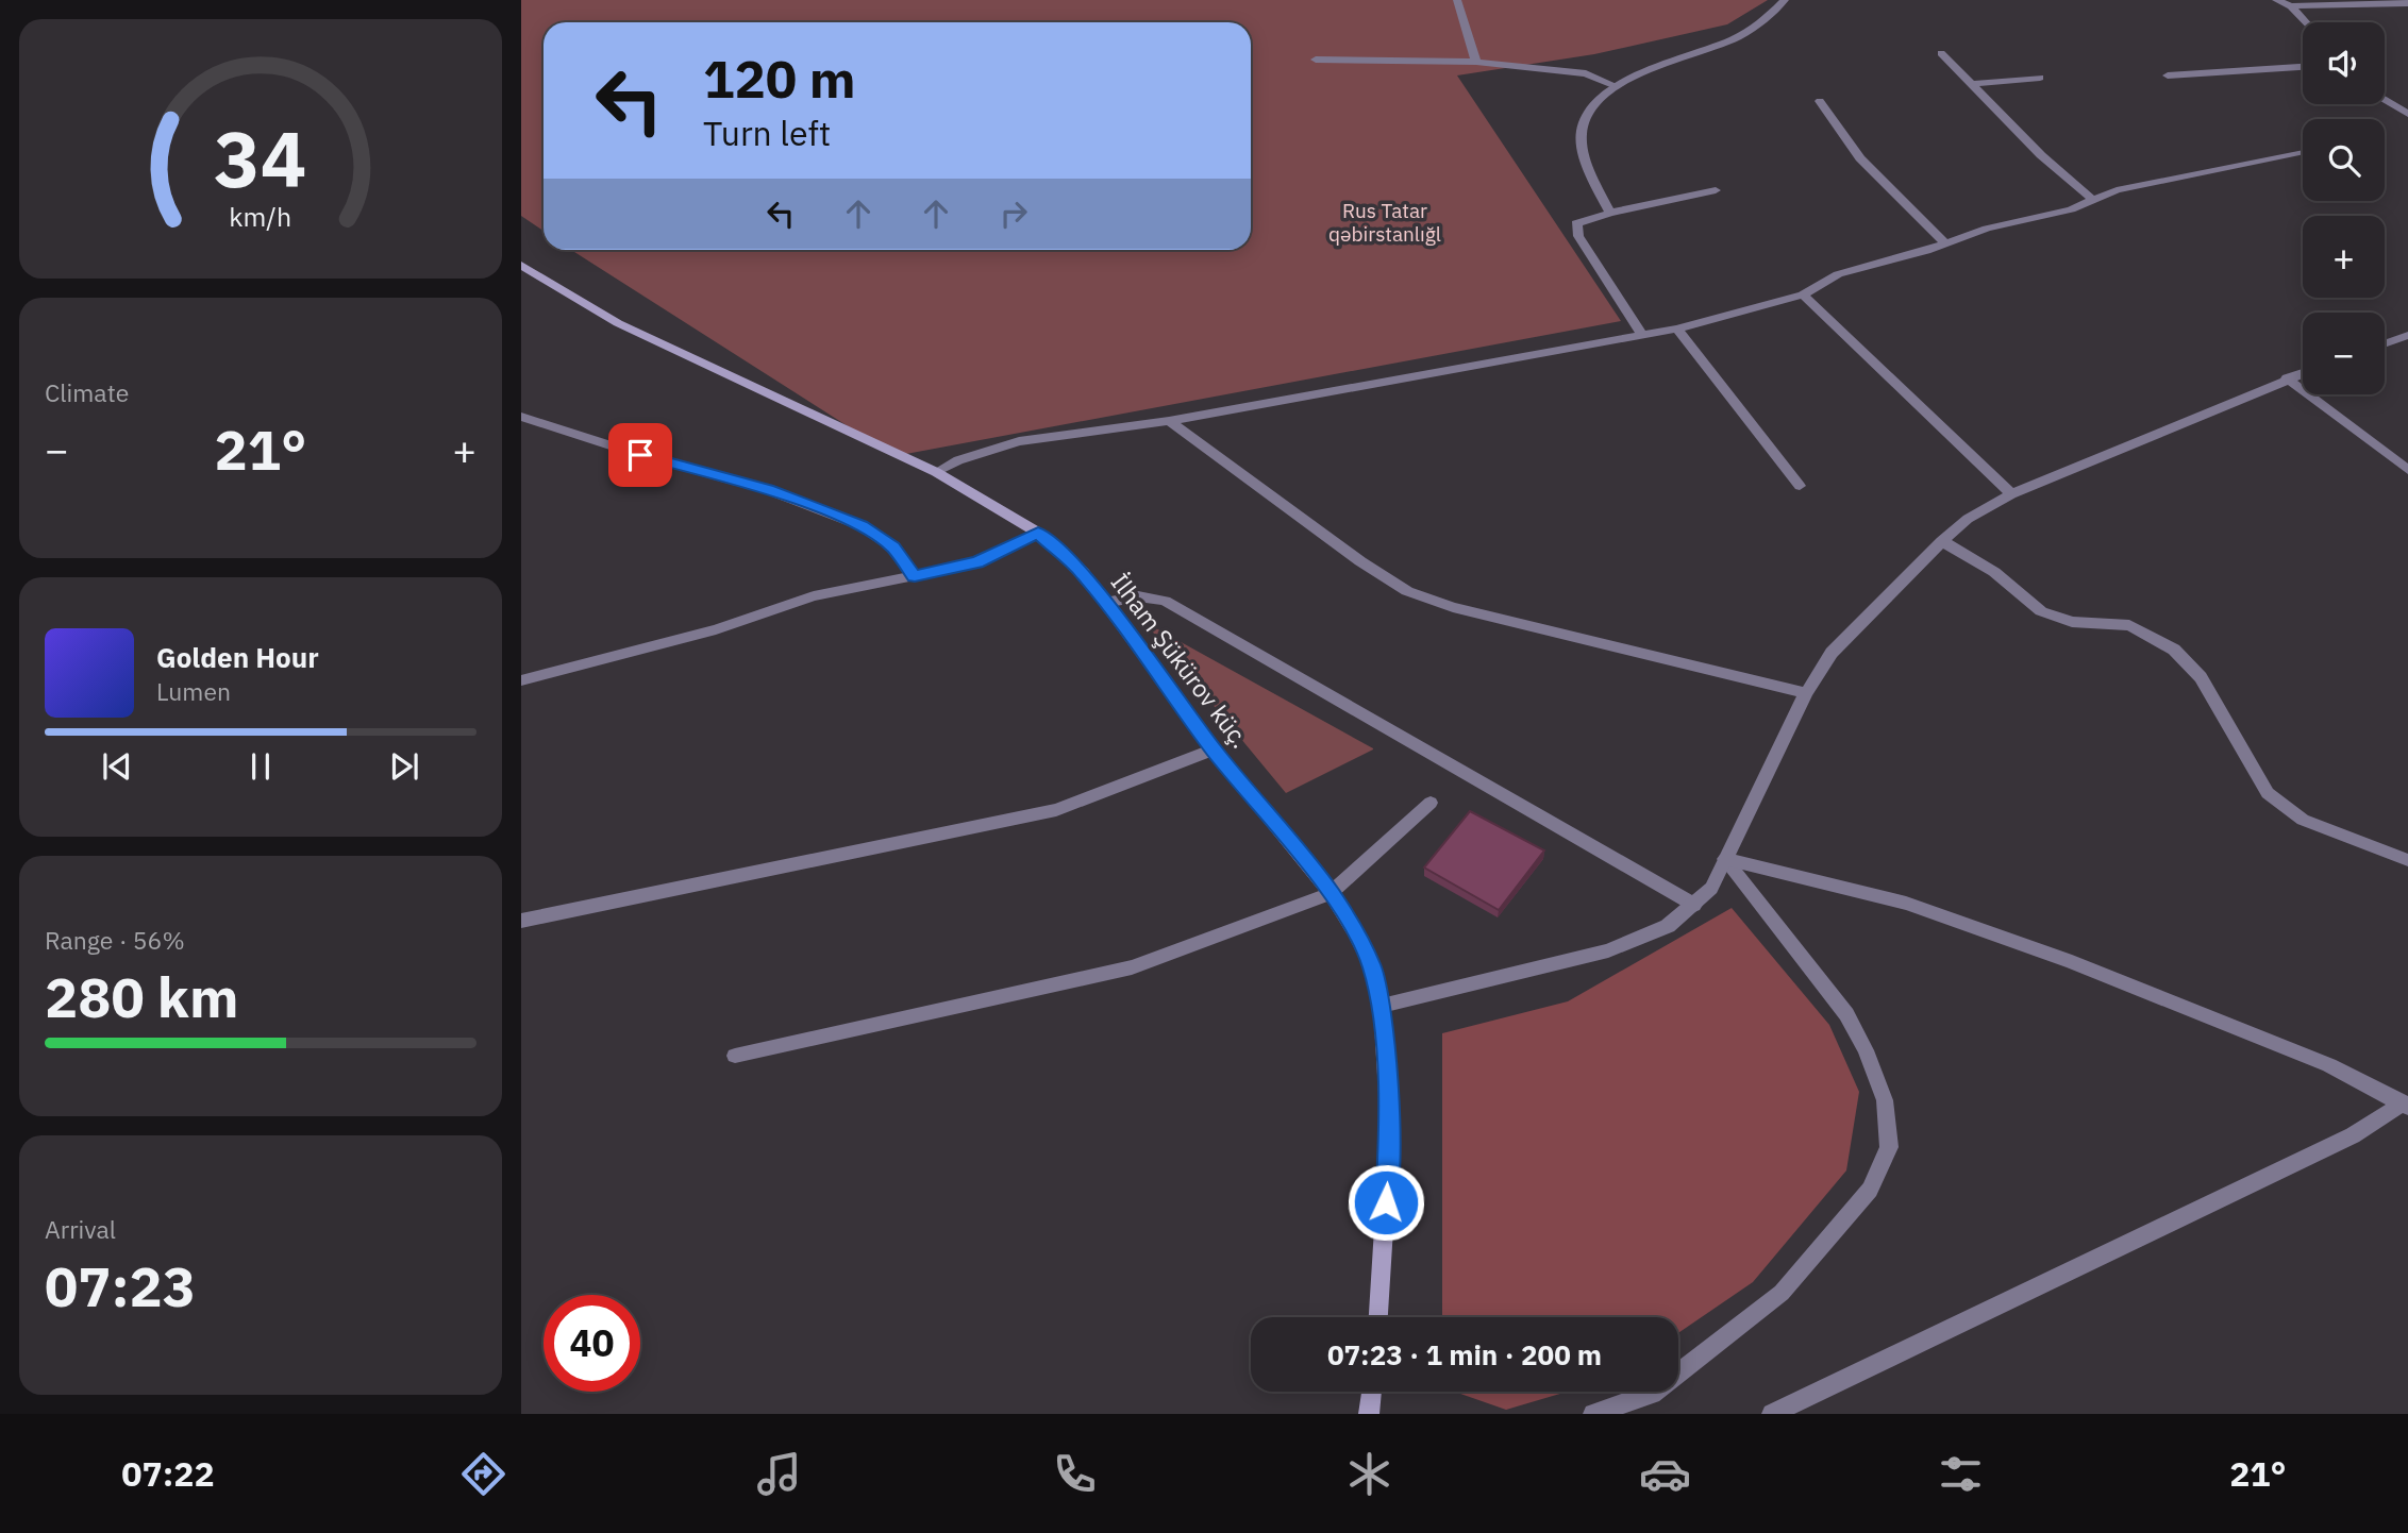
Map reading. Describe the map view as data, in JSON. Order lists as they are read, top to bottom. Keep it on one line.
{"streets":{"street":["İlham Şükürov küç."]},"parks":["Rus Tatar qəbirstanlığl"],"page":{"map_buttons":["+","−"],"turn":["120 m","Turn left"],"tile":["Climate",["Range · 56%","280 km"],["Arrival","07:23"]],"heat":["−","21°","+"],"song":["Golden Hour","Lumen"],"limit":"40","trip":"07:23 · 1 min · 200 m","tabs":["07:22","21°"],"gauge":["34","km/h"]}}
